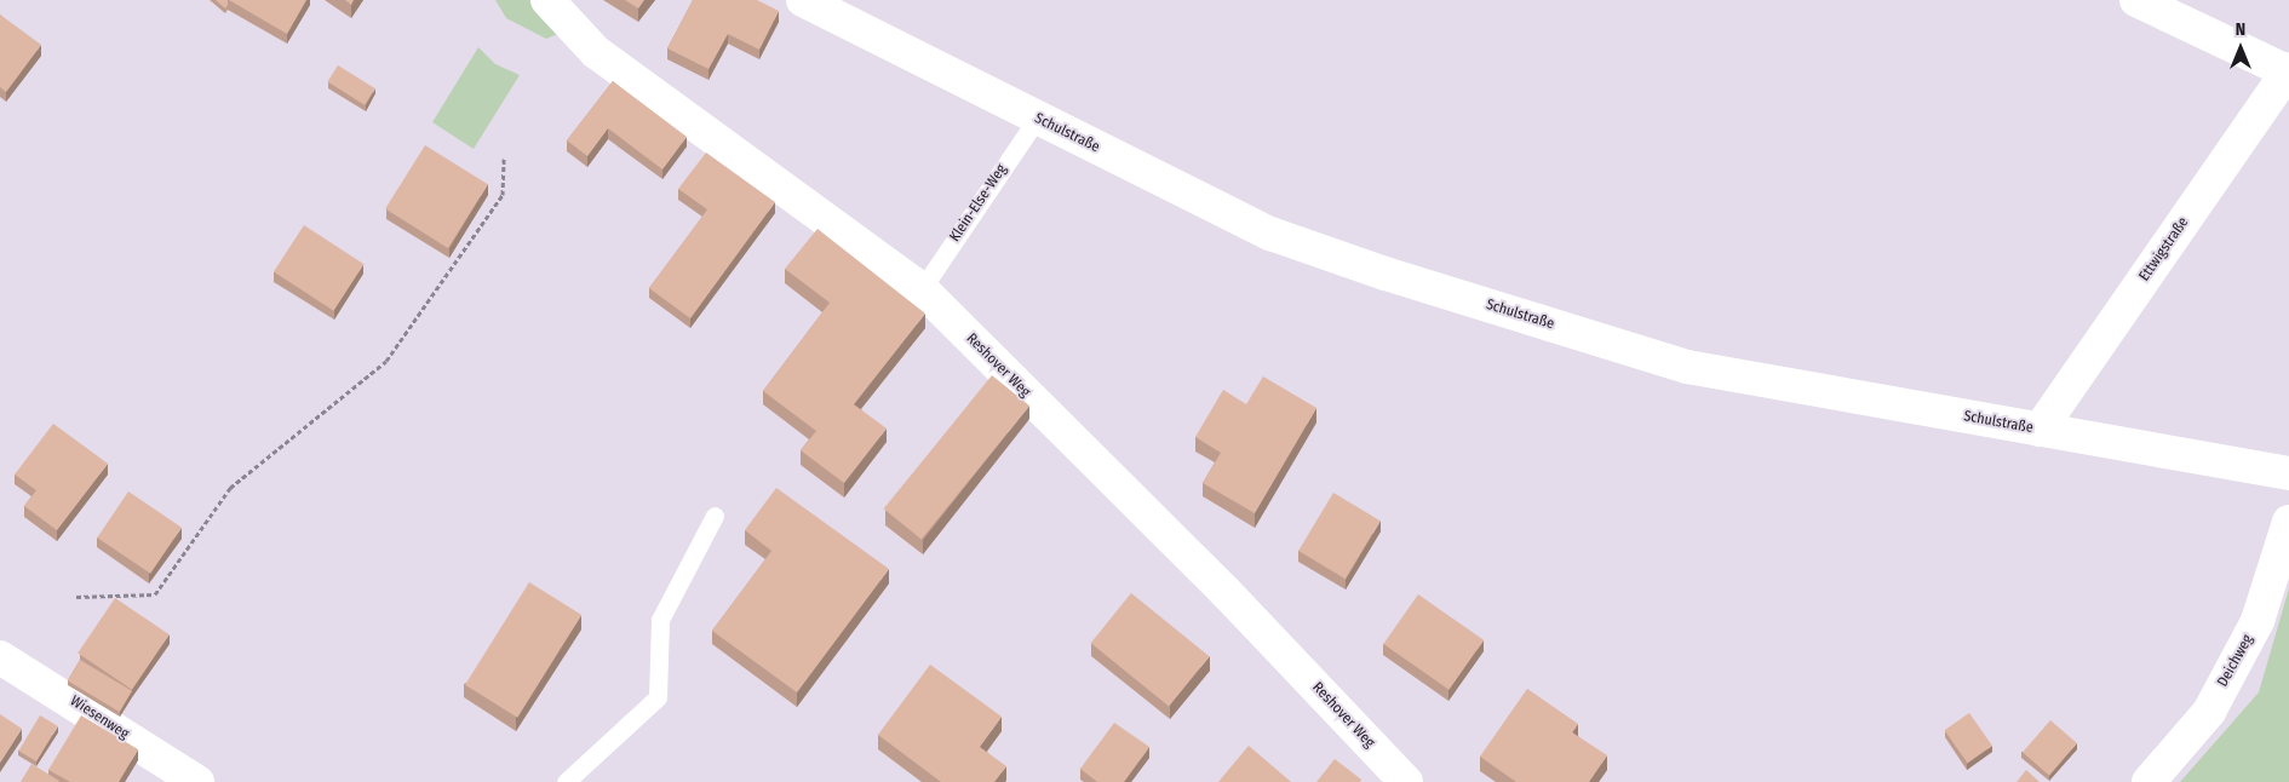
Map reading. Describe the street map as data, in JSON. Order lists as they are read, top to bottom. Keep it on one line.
{"streets":{"street":["Schulstraße","Ettwigstraße","Reshover Weg","Deichweg","Wiesenweg"],"lane":["Klein-Else-Weg"]},"crossings":[["Schulstraße","Klein-Else-Weg"],["Schulstraße","Ettwigstraße"],["Klein-Else-Weg","Reshover Weg"]],"north":"top"}
